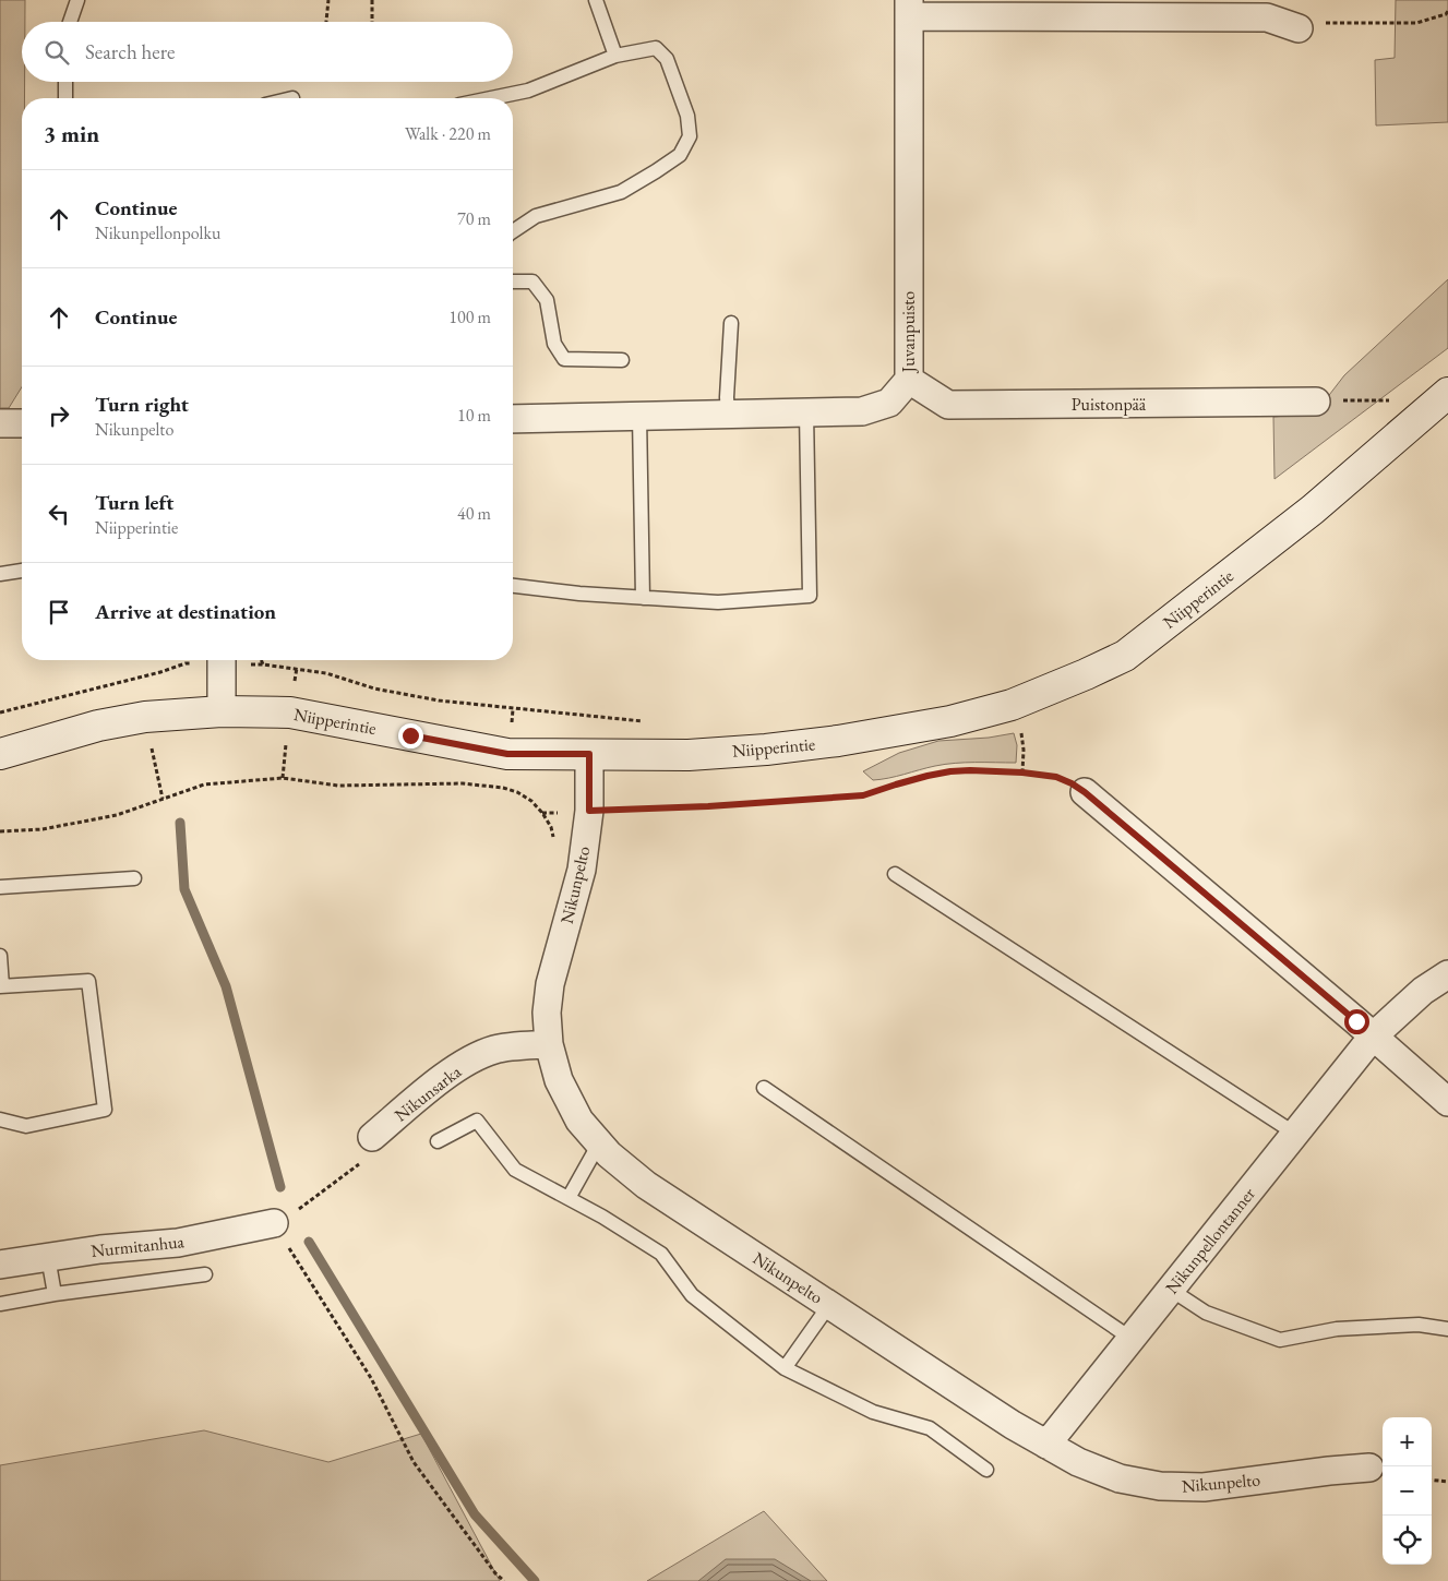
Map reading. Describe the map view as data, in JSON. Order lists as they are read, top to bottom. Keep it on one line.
{"streets":{"street":["Juvanpuisto","Puistonpää","Niipperintie","Nikunpelto","Nikunsarka","Nikunpellontanner","Nurmitanhua"]},"crossings":[["Juvanpuisto","Puistonpää"],["Niipperintie","Nikunpelto"],["Nikunpelto","Nikunsarka"],["Nikunpelto","Nikunpellontanner"]],"page":{"search":"Search here","heading":["3 min","Walk · 220 m"],"list":[["Continue","Nikunpellonpolku","70 m"],["Continue","100 m"],["Turn right","Nikunpelto","10 m"],["Turn left","Niipperintie","40 m"],"Arrive at destination"],"map_buttons":["+","−"]}}
